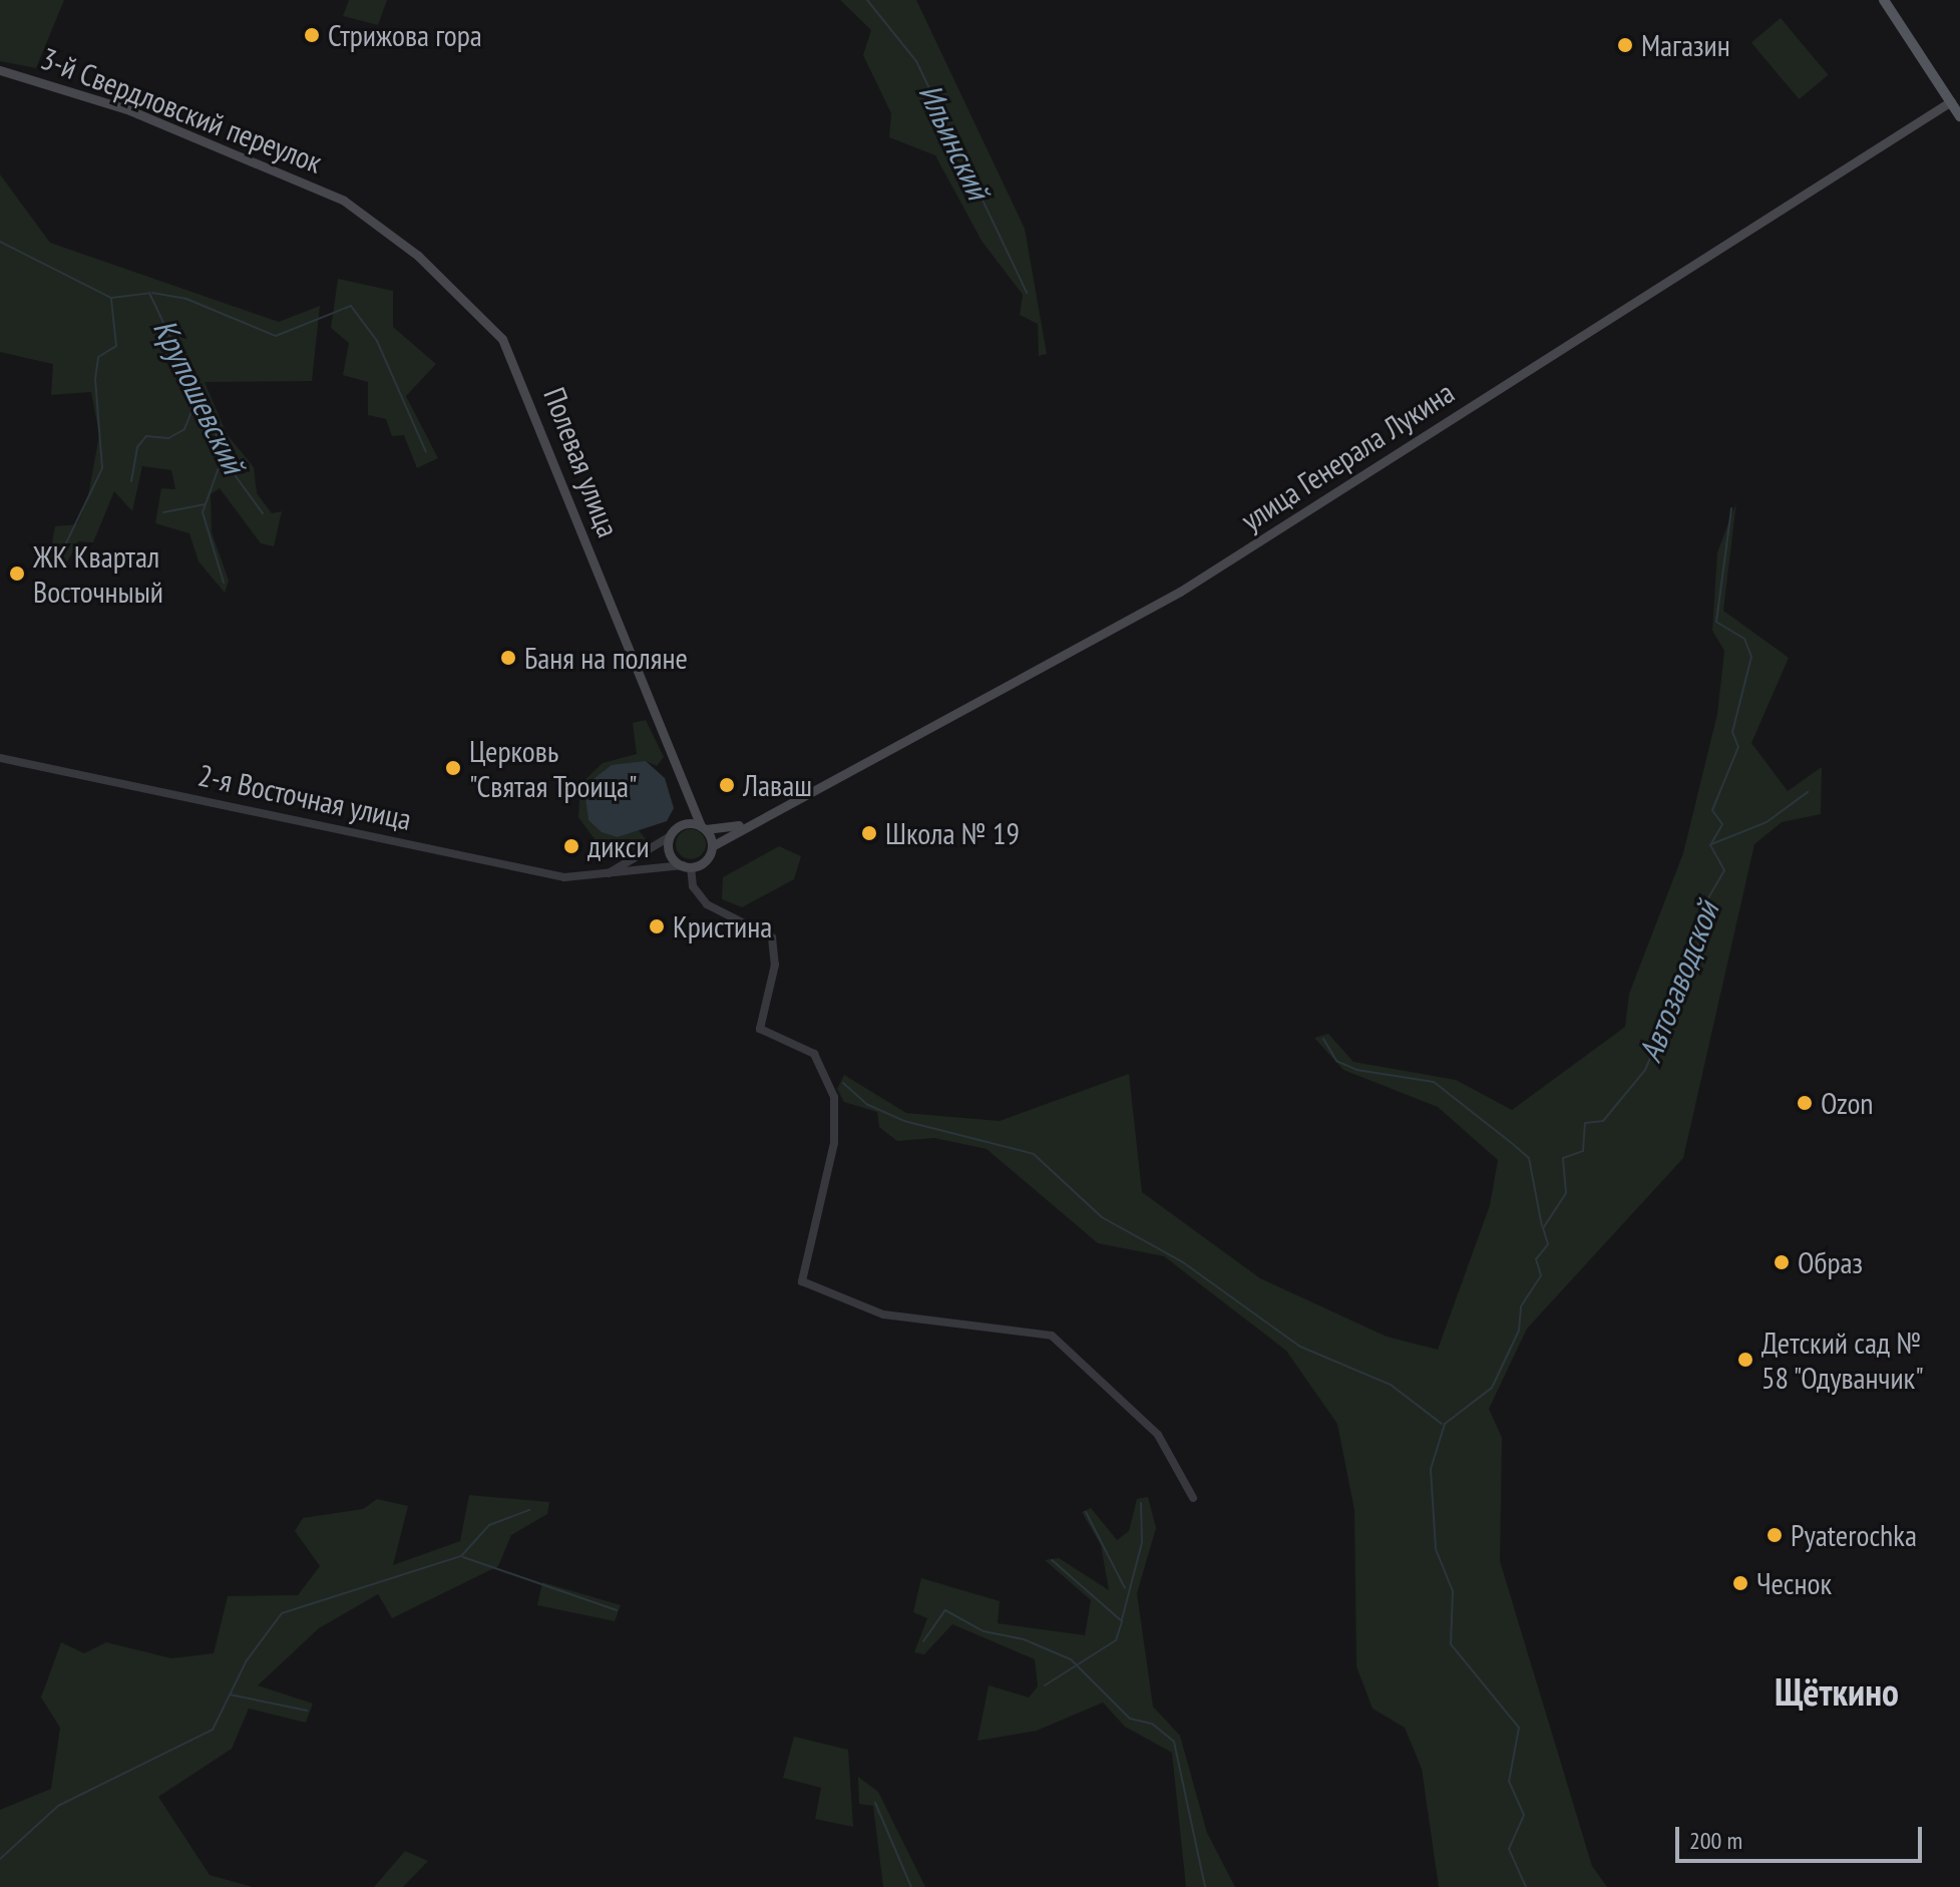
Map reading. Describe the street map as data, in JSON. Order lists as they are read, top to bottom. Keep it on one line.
{"streets":{"main road":["3-й Свердловский переулок","улица Генерала Лукина","Полевая улица"],"street":["2-я Восточная улица"]},"crossings":[["3-й Свердловский переулок","Полевая улица"],["улица Генерала Лукина","Полевая улица"],["улица Генерала Лукина","2-я Восточная улица"],["Полевая улица","2-я Восточная улица"]],"districts":["Щёткино"],"water":["Ильинский","Крупошевский","Автозаводской"],"places":["Стрижова гора","Магазин","ЖК Квартал Восточныый","Баня на поляне","Церковь \"Святая Троица\"","Лаваш","Школа № 19","дикси","Кристина","Ozon","Образ","Детский сад № 58 \"Одуванчик\"","Pyaterochka","Чеснок"],"scale_bar":"200 m"}
